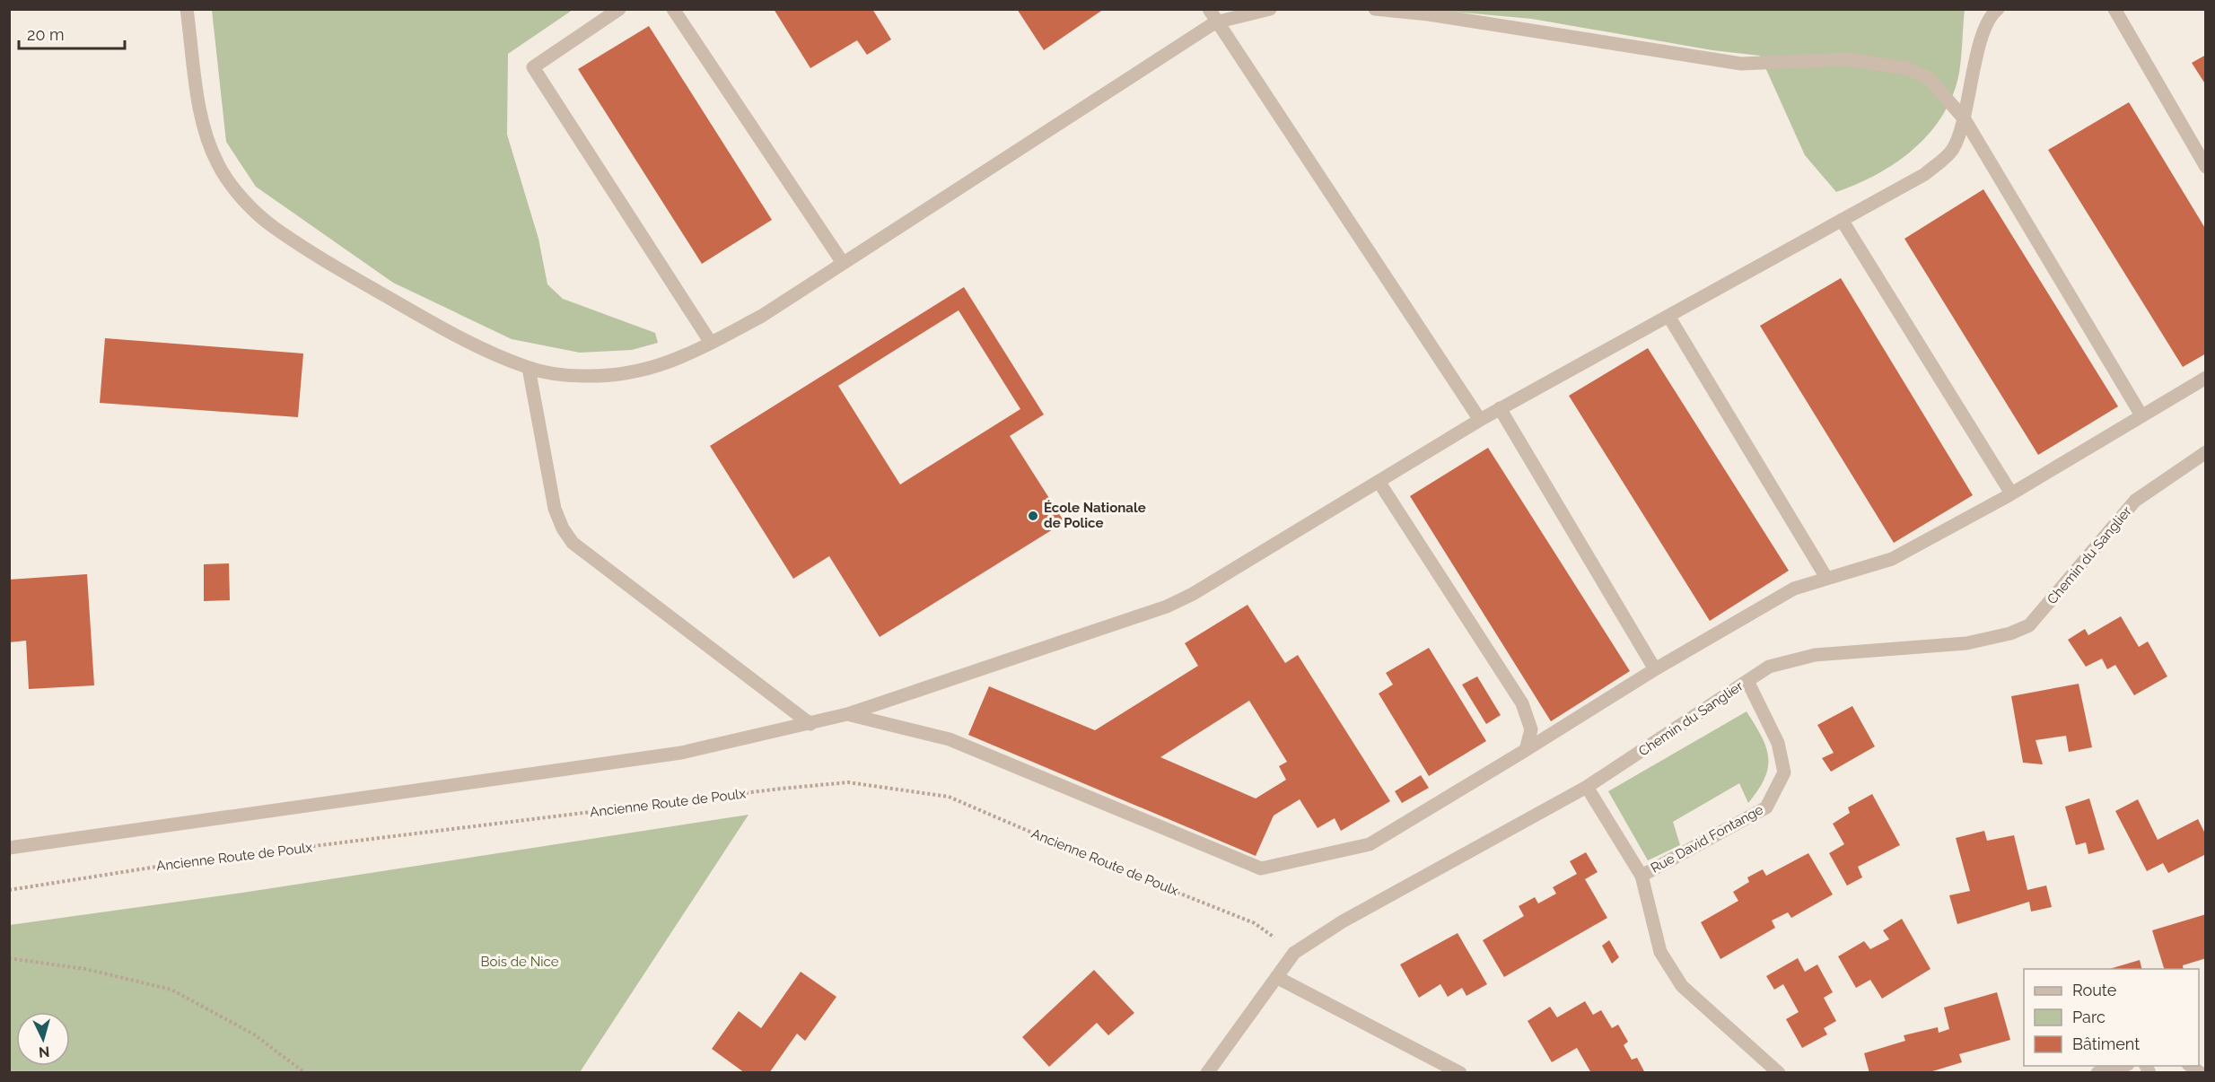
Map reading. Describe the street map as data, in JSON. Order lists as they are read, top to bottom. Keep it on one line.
{"streets":{"street":["Chemin du Sanglier","Rue David Fontange"],"path":["Ancienne Route de Poulx"]},"crossings":[["Chemin du Sanglier","Ancienne Route de Poulx"],["Chemin du Sanglier","Rue David Fontange"]],"parks":["Bois de Nice"],"places":["École Nationale de Police"],"legend":["Route","Parc","Bâtiment"],"scale_bar":"20 m","north":"bottom"}
